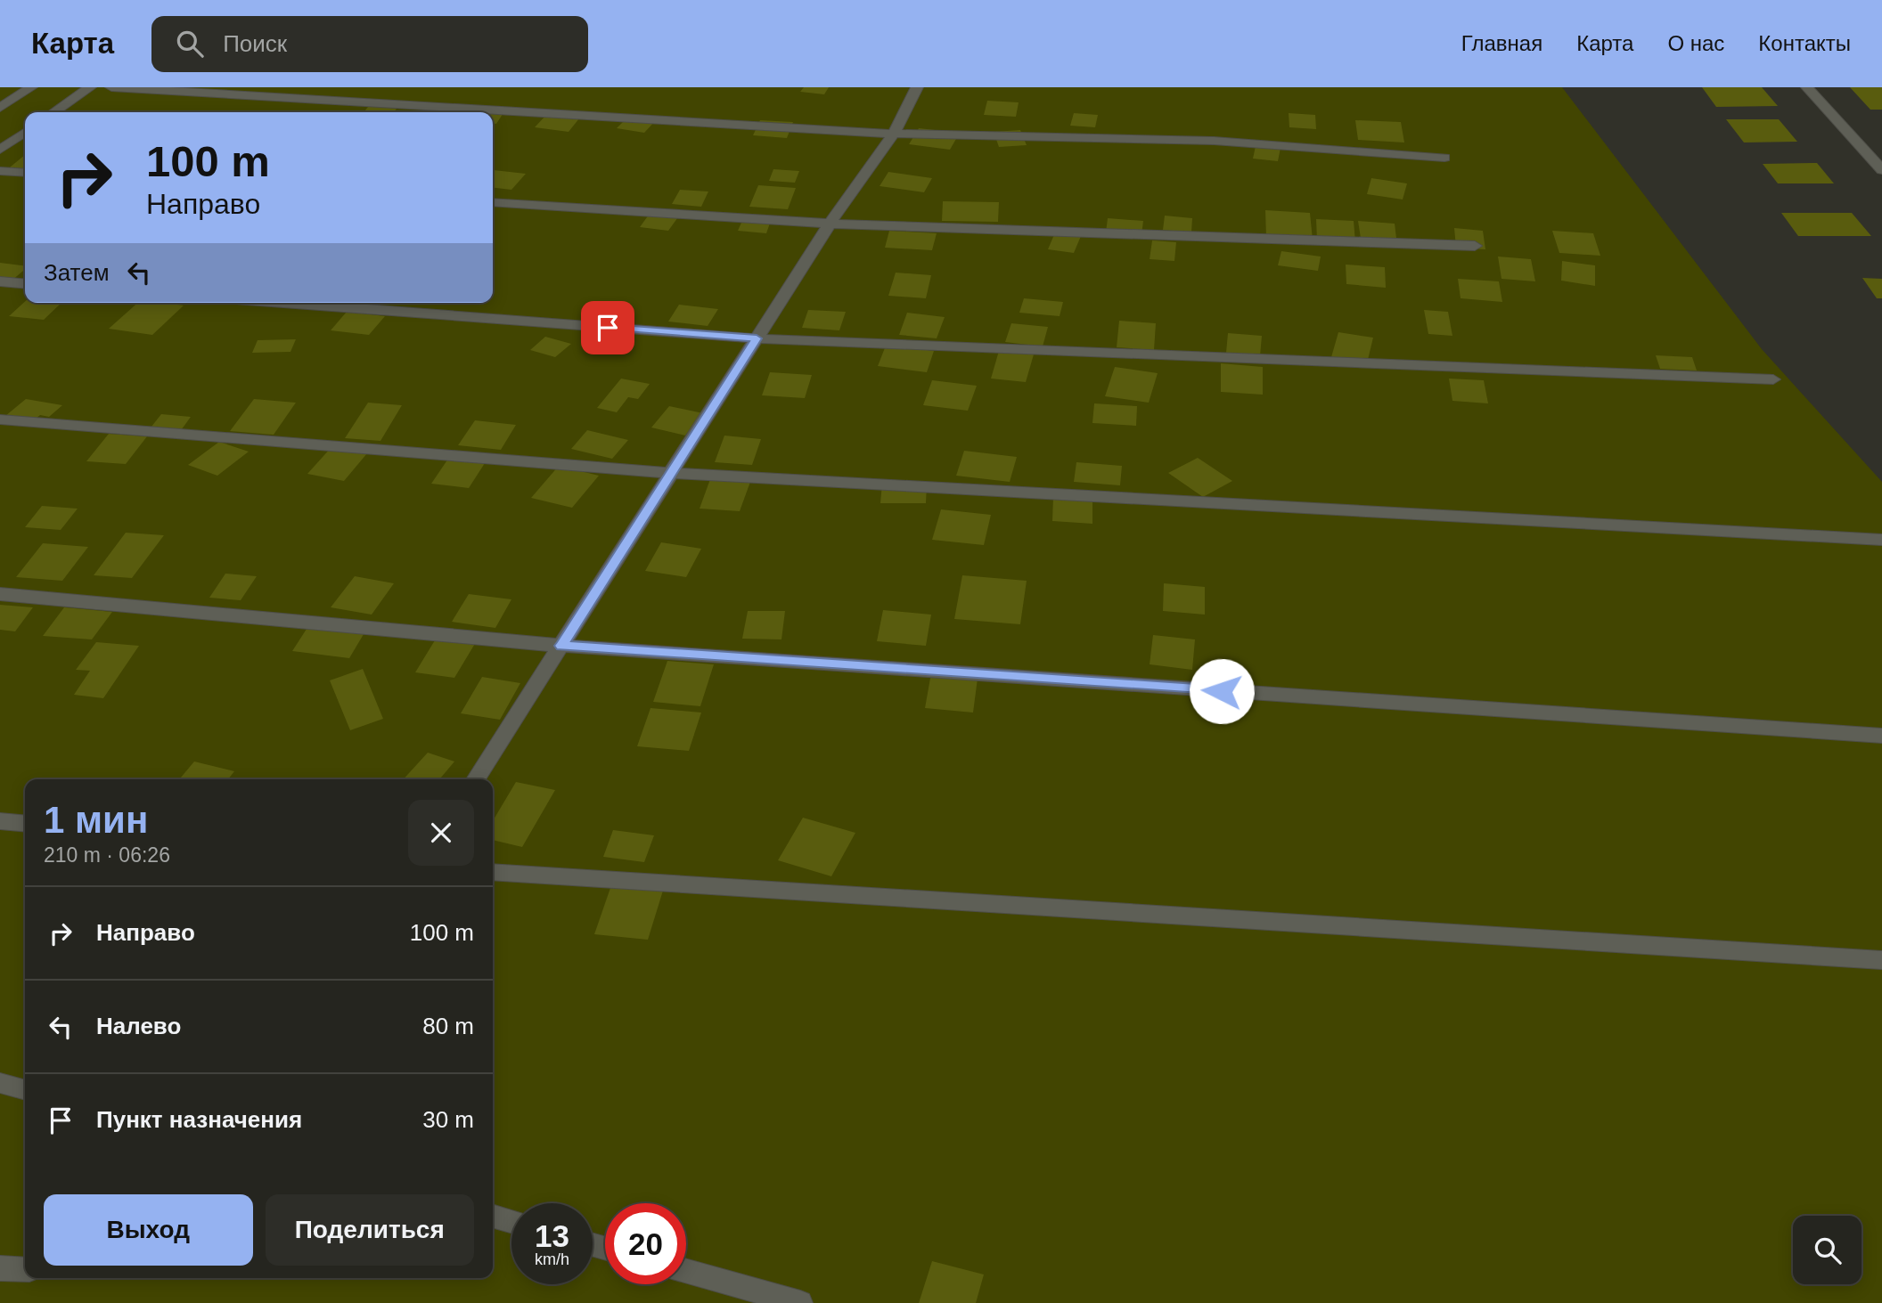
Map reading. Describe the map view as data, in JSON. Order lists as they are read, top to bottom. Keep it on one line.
{"page":{"header":"Карта","search":"Поиск","nav":["Главная","Карта","О нас","Контакты"],"turn":["100 m","Направо"],"then":"Затем","heading":["1 мин","210 m · 06:26"],"list":[{"name":"Направо","value":"100 m"},{"name":"Налево","value":"80 m"},{"name":"Пункт назначения","value":"30 m"}],"buttons":["Выход","Поделиться"],"speed":"13 km/h","limit":"20"}}
